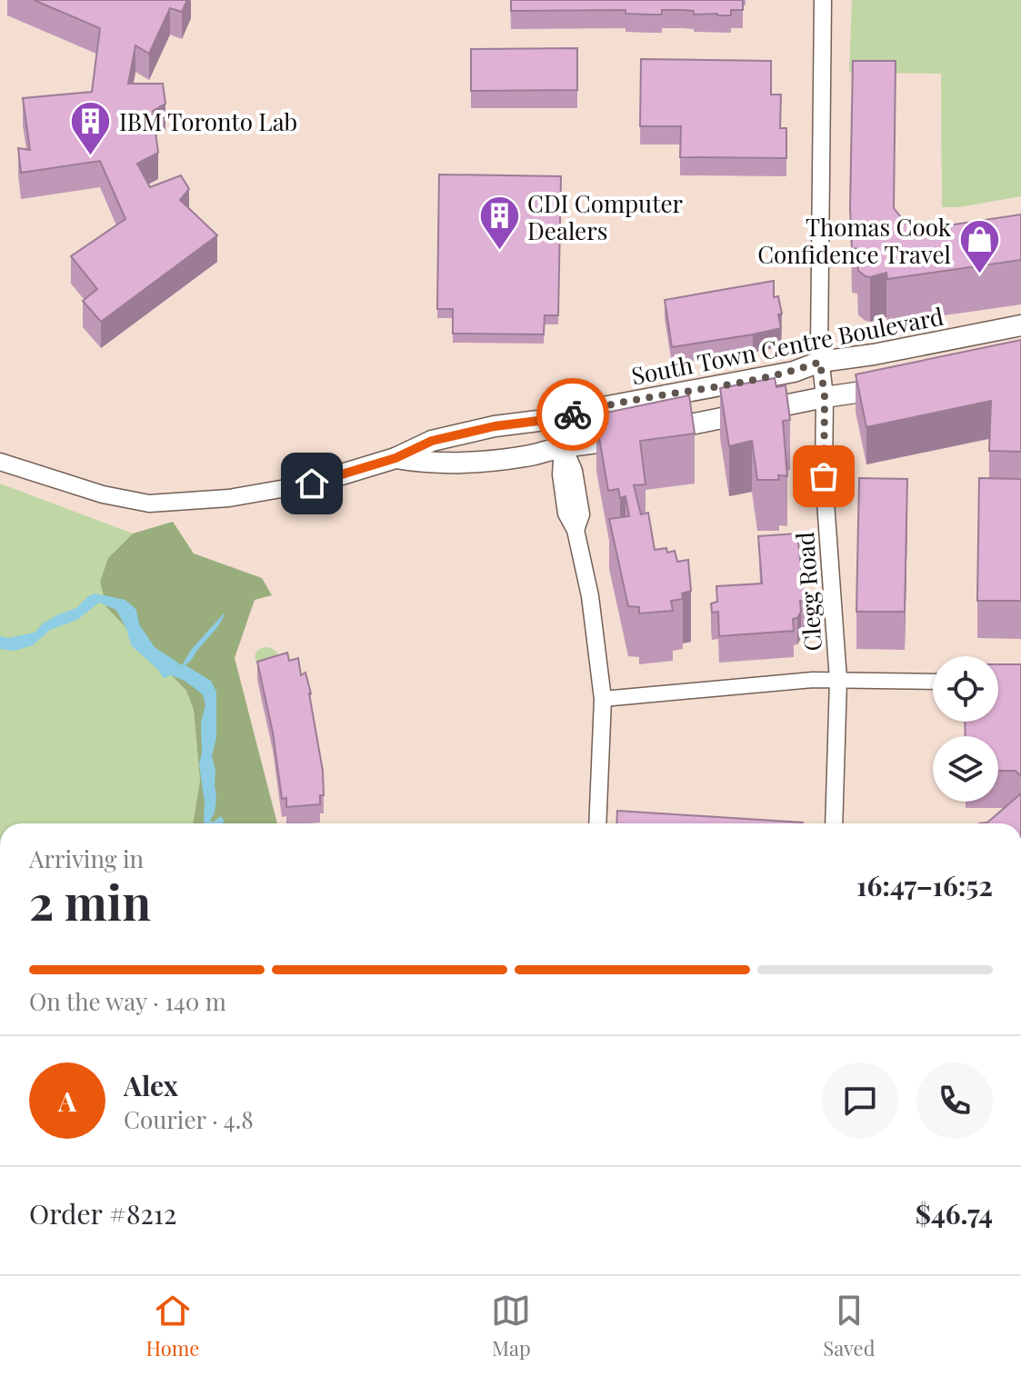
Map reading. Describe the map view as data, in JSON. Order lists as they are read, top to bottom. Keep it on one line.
{"streets":{"main road":["South Town Centre Boulevard"],"street":["Clegg Road"]},"crossings":[["South Town Centre Boulevard","Clegg Road"]],"places":{"building":["IBM Toronto Lab","CDI Computer Dealers"],"shop":["Thomas Cook Confidence Travel"]},"page":{"heading":["2 min","Arriving in","16:47–16:52"],"panel":["Alex","Courier · 4.8","Order #8212","$46.74"],"bar":"On the way · 140 m","round":"A","tabs":["Home","Map","Saved"]}}
